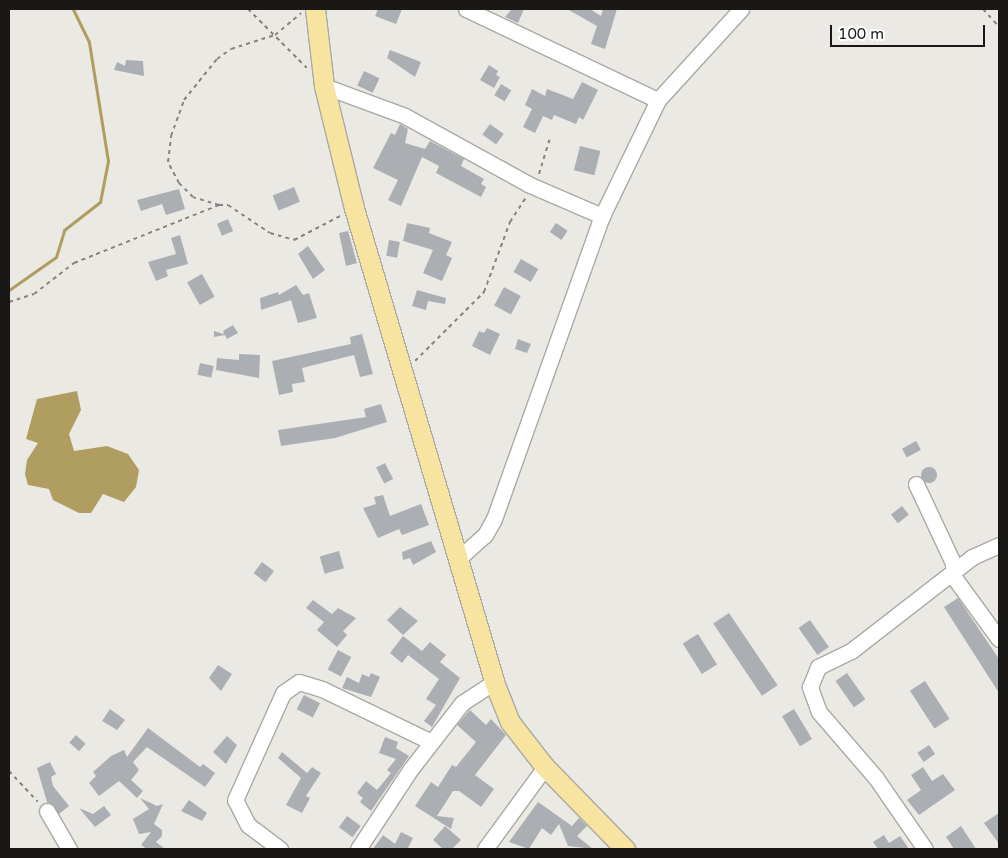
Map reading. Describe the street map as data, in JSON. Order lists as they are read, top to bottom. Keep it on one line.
{"scale_bar":"100 m"}
